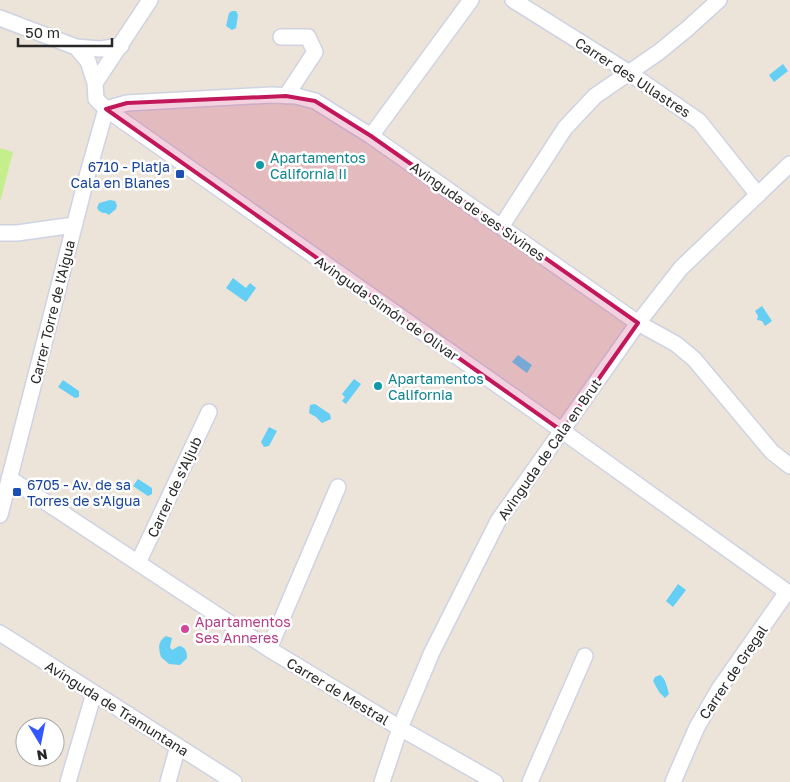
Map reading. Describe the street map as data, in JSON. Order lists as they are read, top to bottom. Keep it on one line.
{"streets":{"street":["Carrer des Ullastres","Avinguda de ses Sivines","Avinguda Simón de Olivar","Carrer Torre de l'Aigua","Avinguda de Cala en Brut","Carrer de s'Aljub","Carrer de Gregal","Carrer de Mestral","Avinguda de Tramuntana"]},"crossings":[["Carrer des Ullastres","Avinguda de Cala en Brut"],["Avinguda de ses Sivines","Avinguda Simón de Olivar"],["Avinguda de ses Sivines","Carrer Torre de l'Aigua"],["Avinguda de ses Sivines","Avinguda de Cala en Brut"],["Avinguda Simón de Olivar","Carrer Torre de l'Aigua"],["Avinguda Simón de Olivar","Avinguda de Cala en Brut"],["Avinguda Simón de Olivar","Carrer de Gregal"],["Carrer Torre de l'Aigua","Carrer de Mestral"],["Avinguda de Cala en Brut","Carrer de Mestral"],["Carrer de s'Aljub","Carrer de Mestral"]],"places":{"other":["Apartamentos California II","Apartamentos California","Apartamentos Ses Anneres"],"transit":["6710 - Platja Cala en Blanes","6705 - Av. de sa Torres de s'Aigua"]},"scale_bar":"50 m","north":"bottom"}
